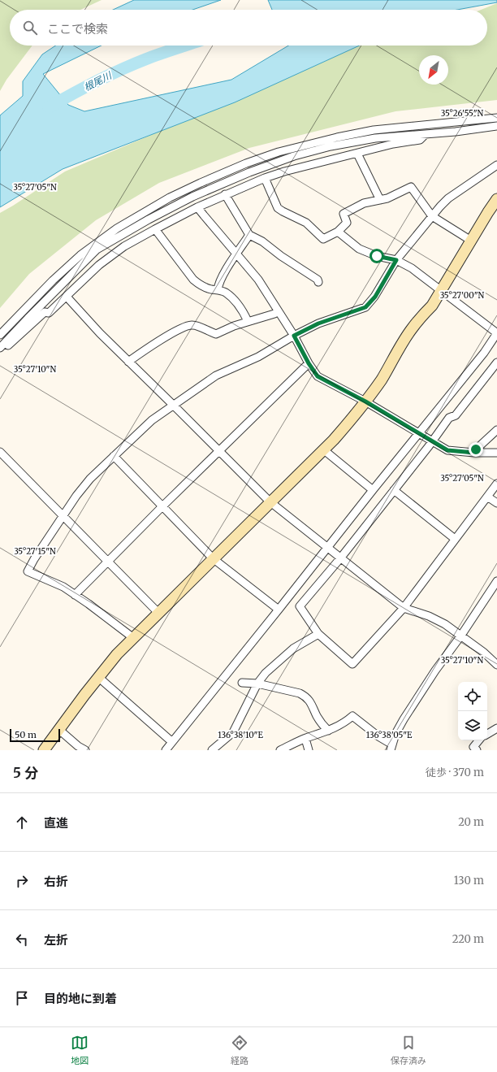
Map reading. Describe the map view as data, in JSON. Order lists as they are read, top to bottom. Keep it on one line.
{"water":["根尾川"],"scale_bar":"50 m","north":"bottom left","page":{"search":"ここで検索","scale":"50 m","heading":["5 分","徒歩 · 370 m"],"list":[["直進","20 m"],["右折","130 m"],["左折","220 m"],"目的地に到着"],"nav":["地図","経路","保存済み"]},"coordinates":["35°26'55\"N","35°27'05\"N","35°27'00\"N","35°27'10\"N","35°27'15\"N","136°38'10\"E","136°38'05\"E"]}
